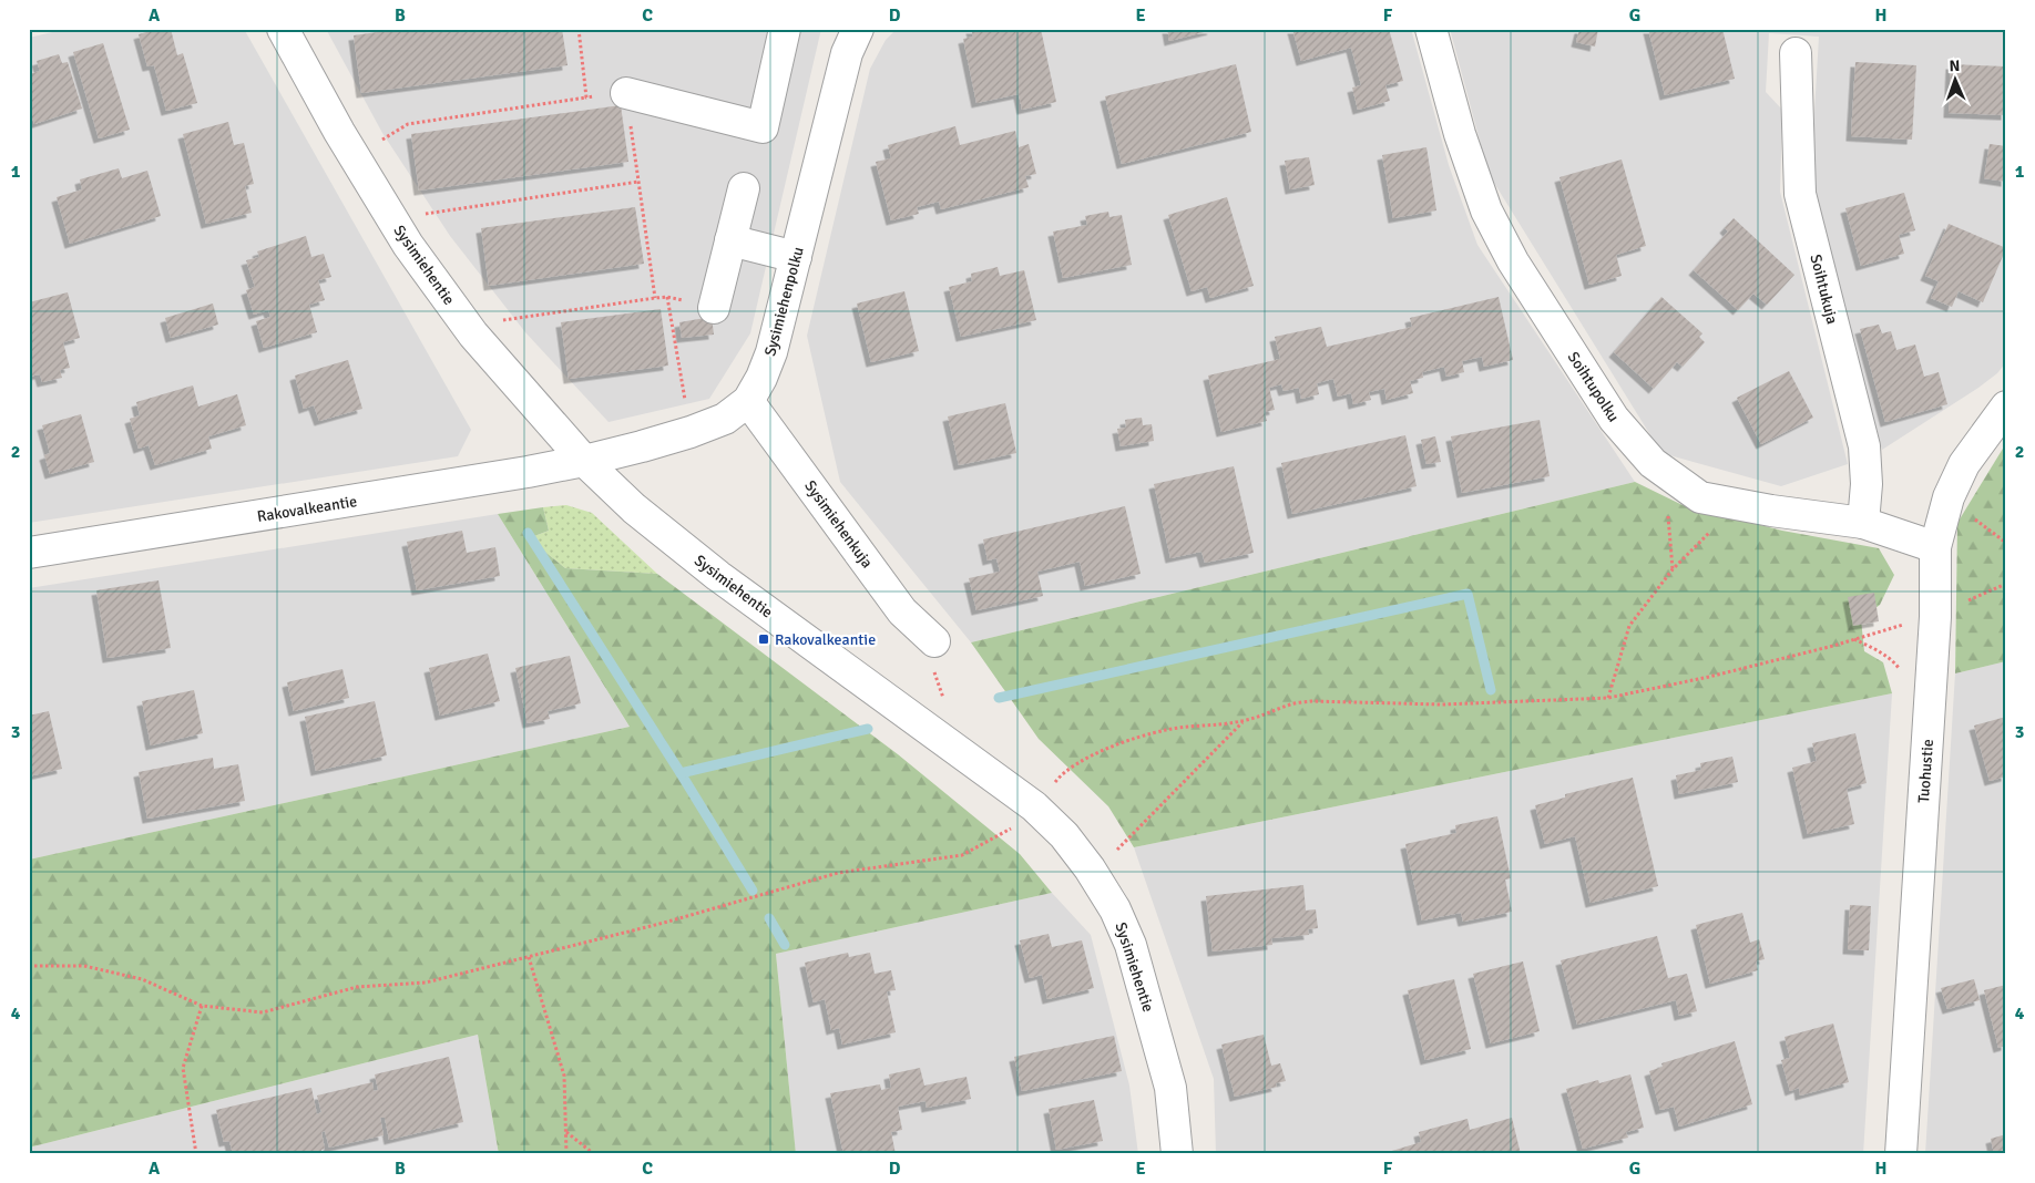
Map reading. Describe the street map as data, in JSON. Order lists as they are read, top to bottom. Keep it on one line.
{"streets":{"street":["Sysimiehentie","Soihtukuja","Sysimiehenpolku","Soihtupolku","Rakovalkeantie","Sysimiehenkuja","Tuohustie"]},"crossings":[["Sysimiehentie","Sysimiehenpolku"],["Sysimiehentie","Rakovalkeantie"],["Soihtukuja","Soihtupolku"],["Sysimiehenpolku","Rakovalkeantie"],["Sysimiehenpolku","Sysimiehenkuja"],["Soihtupolku","Tuohustie"]],"places":{"transit":["Rakovalkeantie"]},"north":"top","grid":{"columns":["A","B","C","D","E","F","G","H"],"rows":["1","2","3","4"]}}
